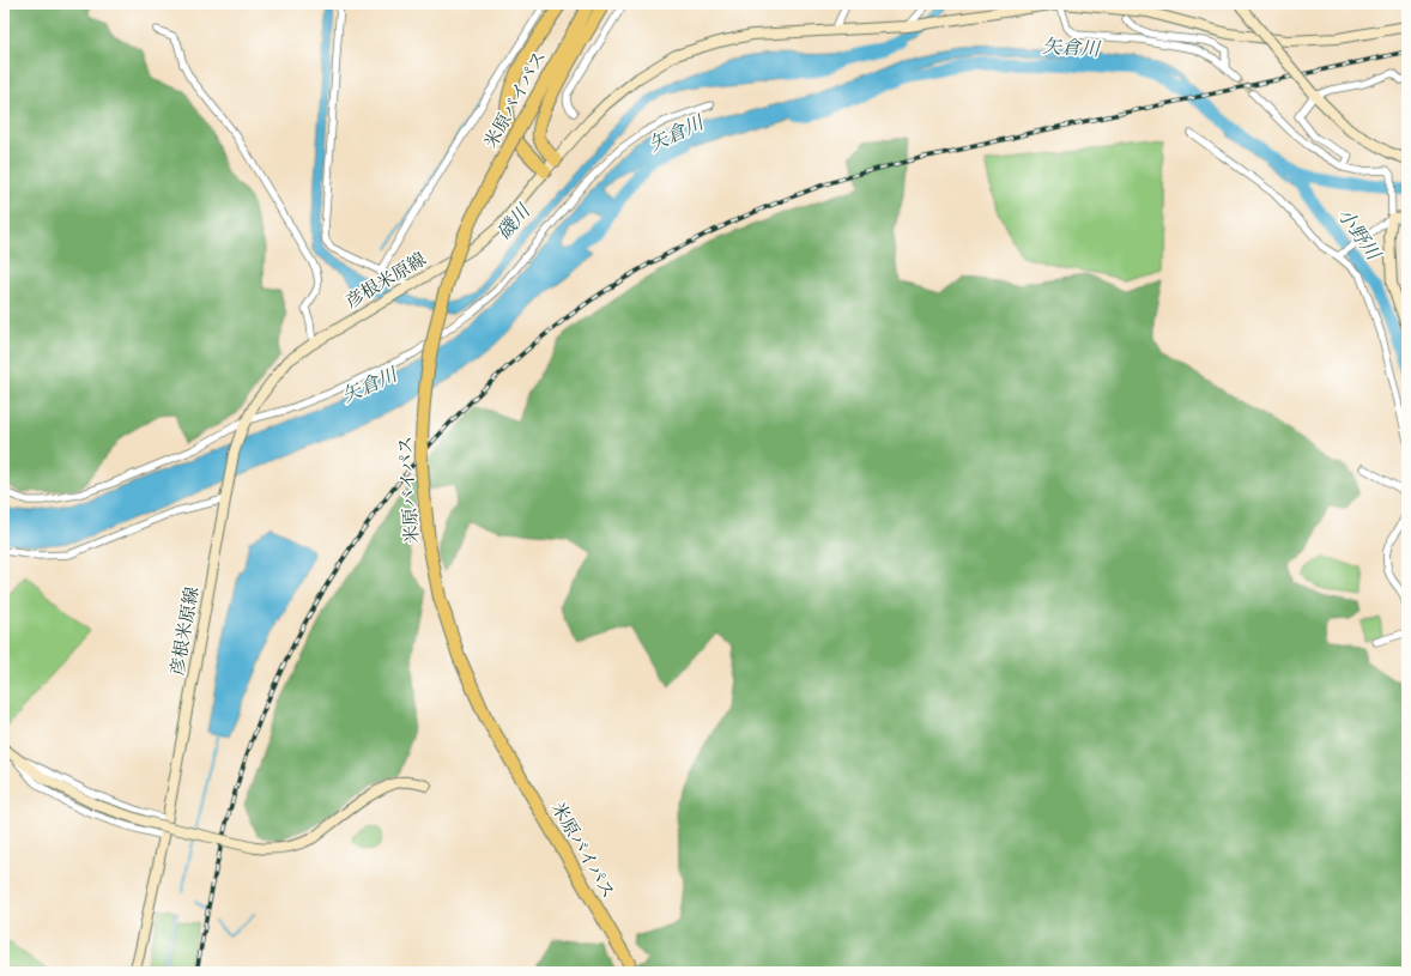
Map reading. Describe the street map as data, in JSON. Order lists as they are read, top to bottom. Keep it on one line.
{"streets":{"highway":["米原バイパス"],"main road":["彦根米原線"]},"water":["矢倉川","磯川","小野川"]}
